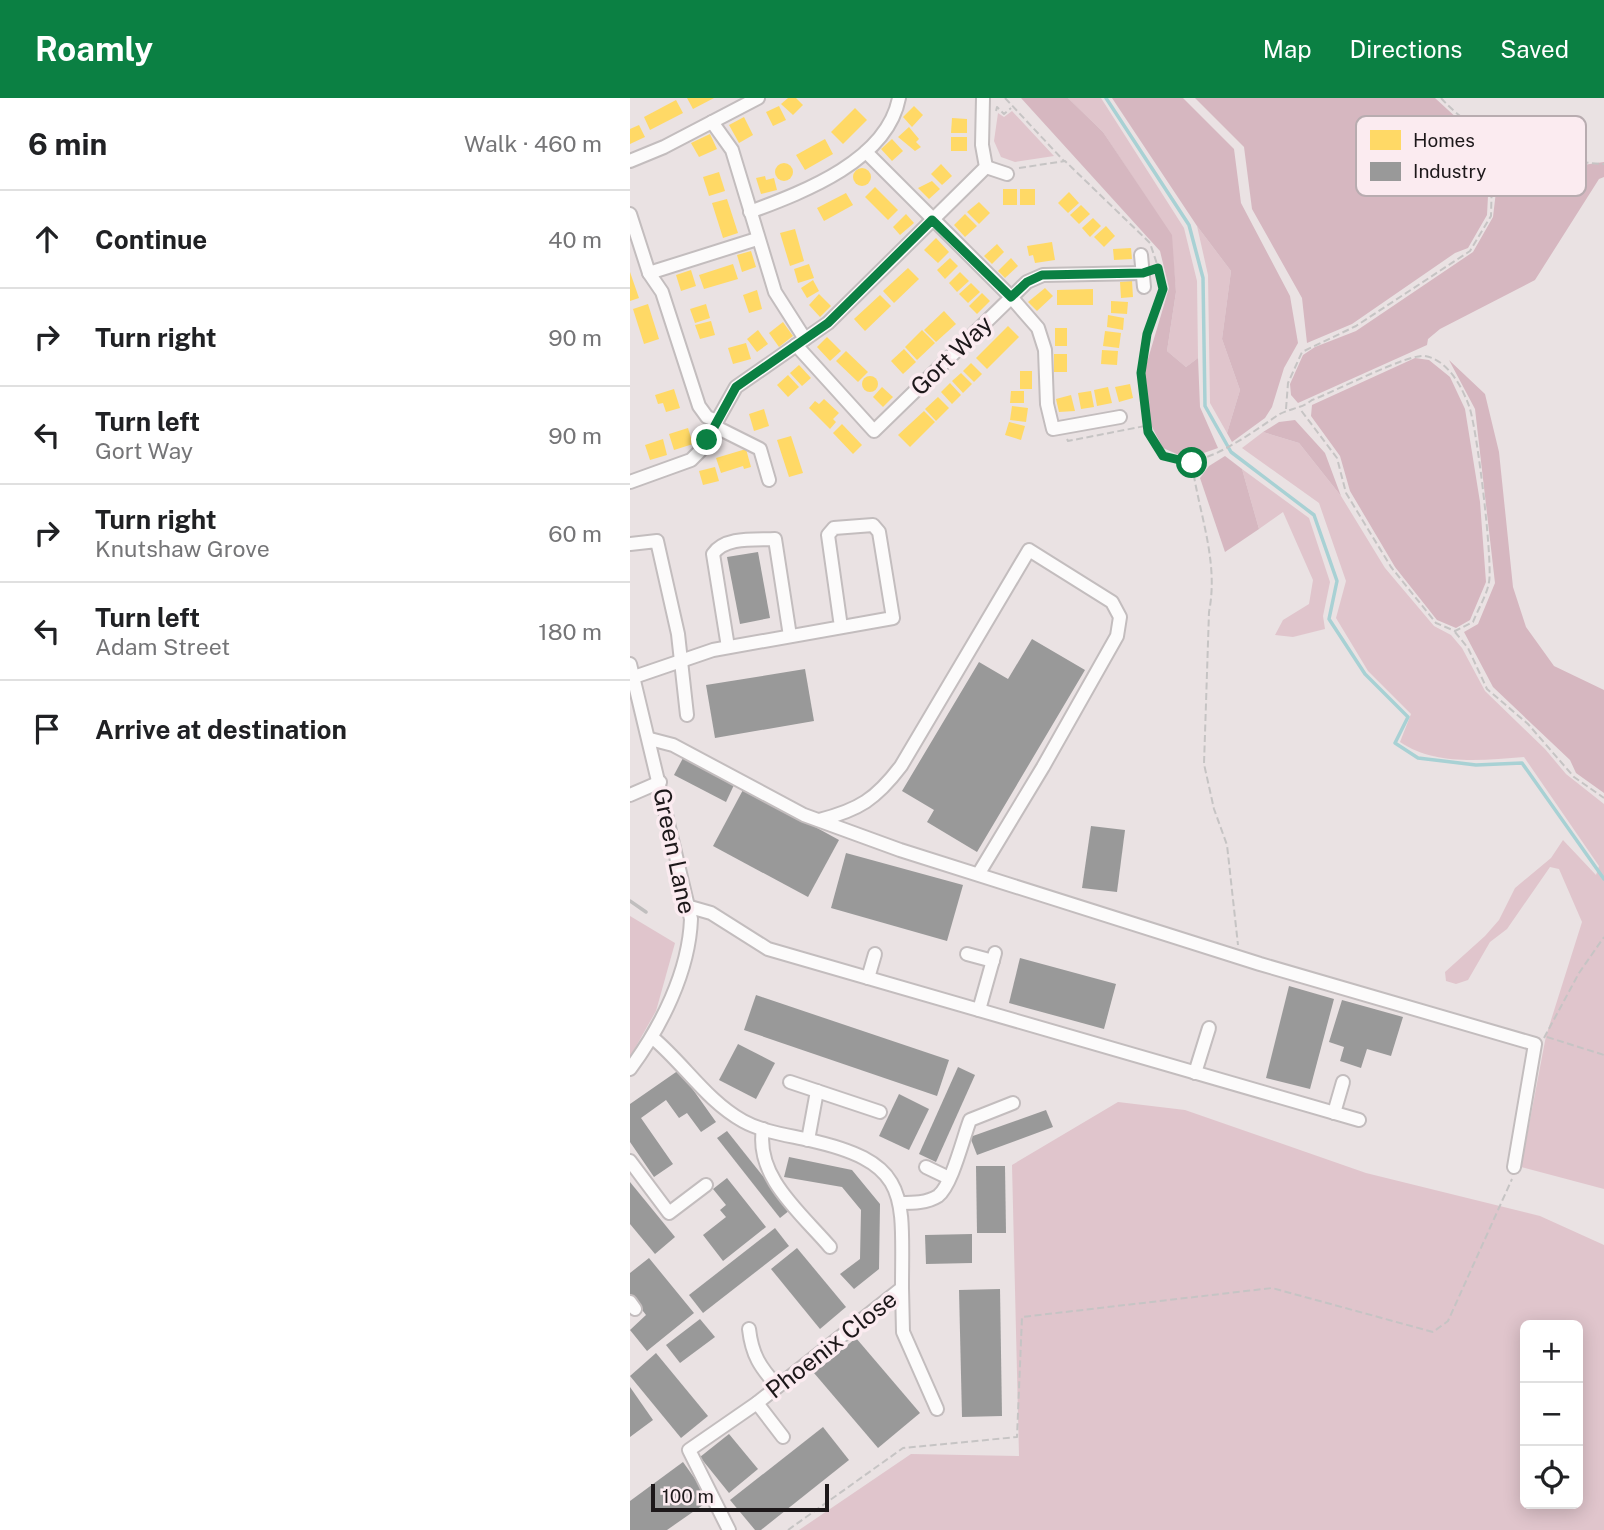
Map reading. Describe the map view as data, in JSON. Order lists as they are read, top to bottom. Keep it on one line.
{"streets":{"street":["Gort Way","Green Lane","Phoenix Close"]},"legend":["Homes","Industry"],"scale_bar":"100 m","page":{"header":"Roamly","nav":["Map","Directions","Saved"],"heading":["6 min","Walk · 460 m"],"list":[["Continue","40 m"],["Turn right","90 m"],["Turn left","Gort Way","90 m"],["Turn right","Knutshaw Grove","60 m"],["Turn left","Adam Street","180 m"],"Arrive at destination"],"map_buttons":["+","−"],"scale":"100 m"}}
